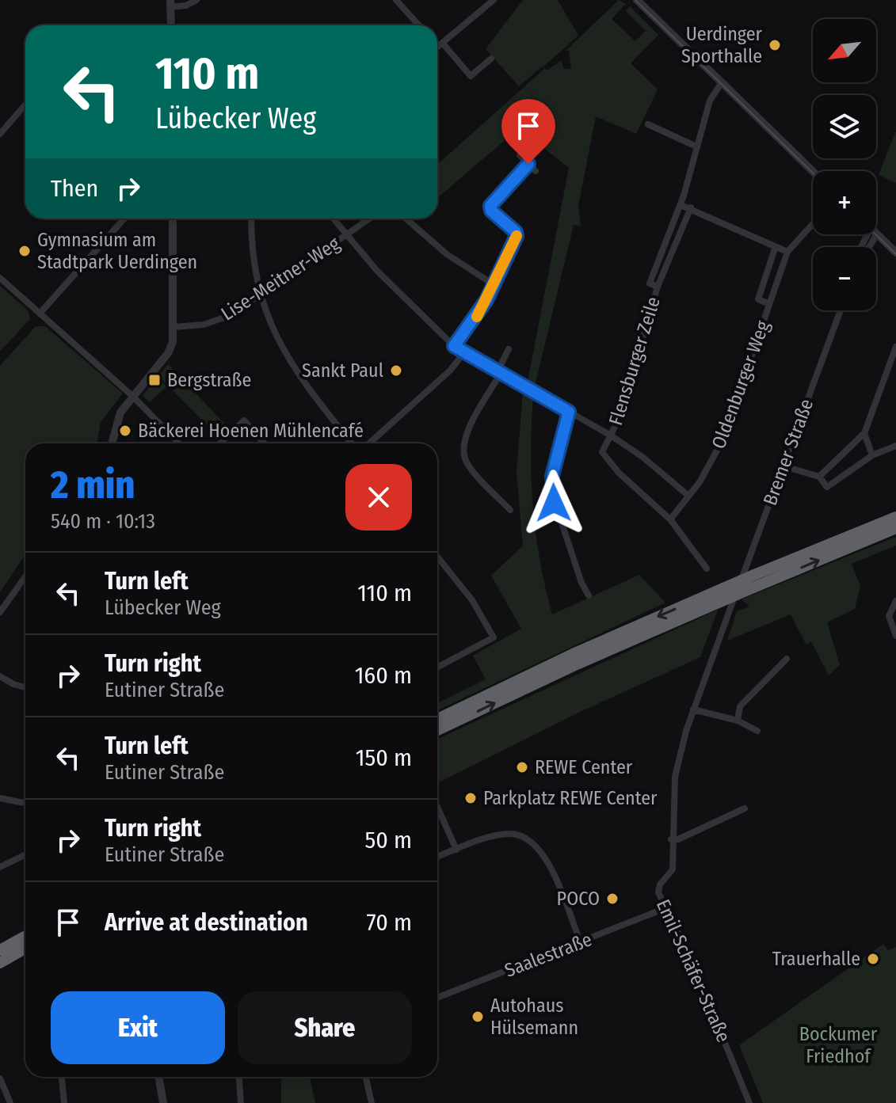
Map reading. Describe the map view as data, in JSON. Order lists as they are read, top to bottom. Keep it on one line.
{"streets":{"street":["Lise-Meitner-Weg","Flensburger Zeile","Oldenburger Weg","Bremer Straße","Saalestraße","Emil-Schäfer-Straße"]},"crossings":[["Bremer Straße","Emil-Schäfer-Straße"],["Saalestraße","Emil-Schäfer-Straße"]],"parks":["Bockumer Friedhof"],"places":{"other":["Uerdinger Sporthalle","Gymnasium am Stadtpark Uerdingen","Sankt Paul","Bäckerei Hoenen Mühlencafé","REWE Center","Parkplatz REWE Center","POCO","Trauerhalle","Autohaus Hülsemann"],"transit":["Bergstraße"]},"north":"bottom left","page":{"map_buttons":["+","−"],"turn":["110 m","Lübecker Weg"],"then":"Then","heading":["2 min","540 m · 10:13"],"list":[{"name":"Turn left","note":"Lübecker Weg","value":"110 m"},{"name":"Turn right","note":"Eutiner Straße","value":"160 m"},{"name":"Turn left","note":"Eutiner Straße","value":"150 m"},{"name":"Turn right","note":"Eutiner Straße","value":"50 m"},{"name":"Arrive at destination","value":"70 m"}],"buttons":["Exit","Share"]}}
